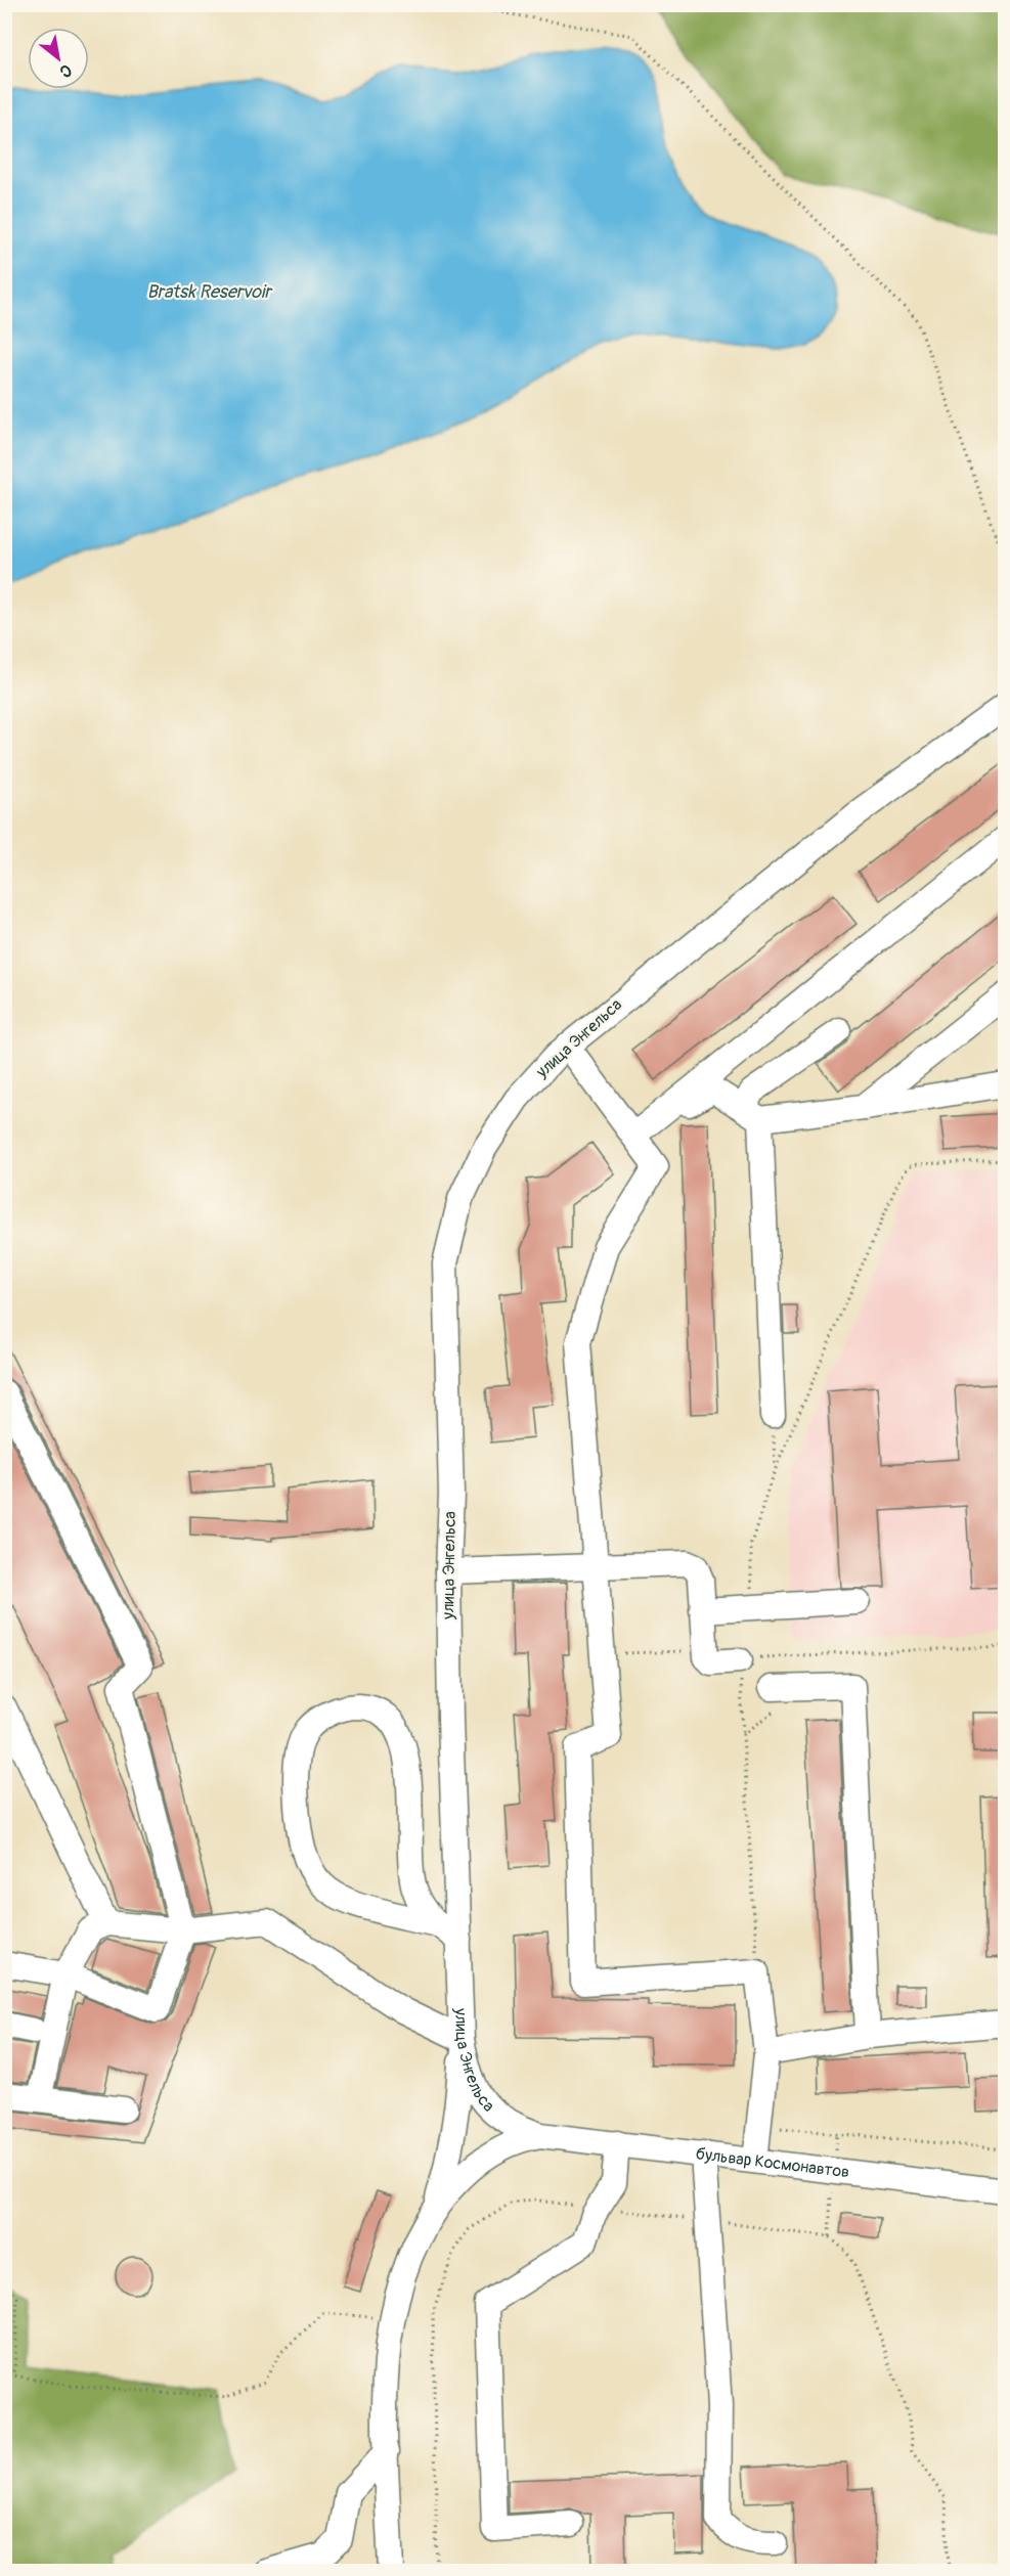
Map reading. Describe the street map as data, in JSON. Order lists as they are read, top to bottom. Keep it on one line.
{"streets":{"street":["улица Энгельса","бульвар Космонавтов"]},"crossings":[["улица Энгельса","бульвар Космонавтов"]],"water":["Bratsk Reservoir"],"north":"bottom right"}
